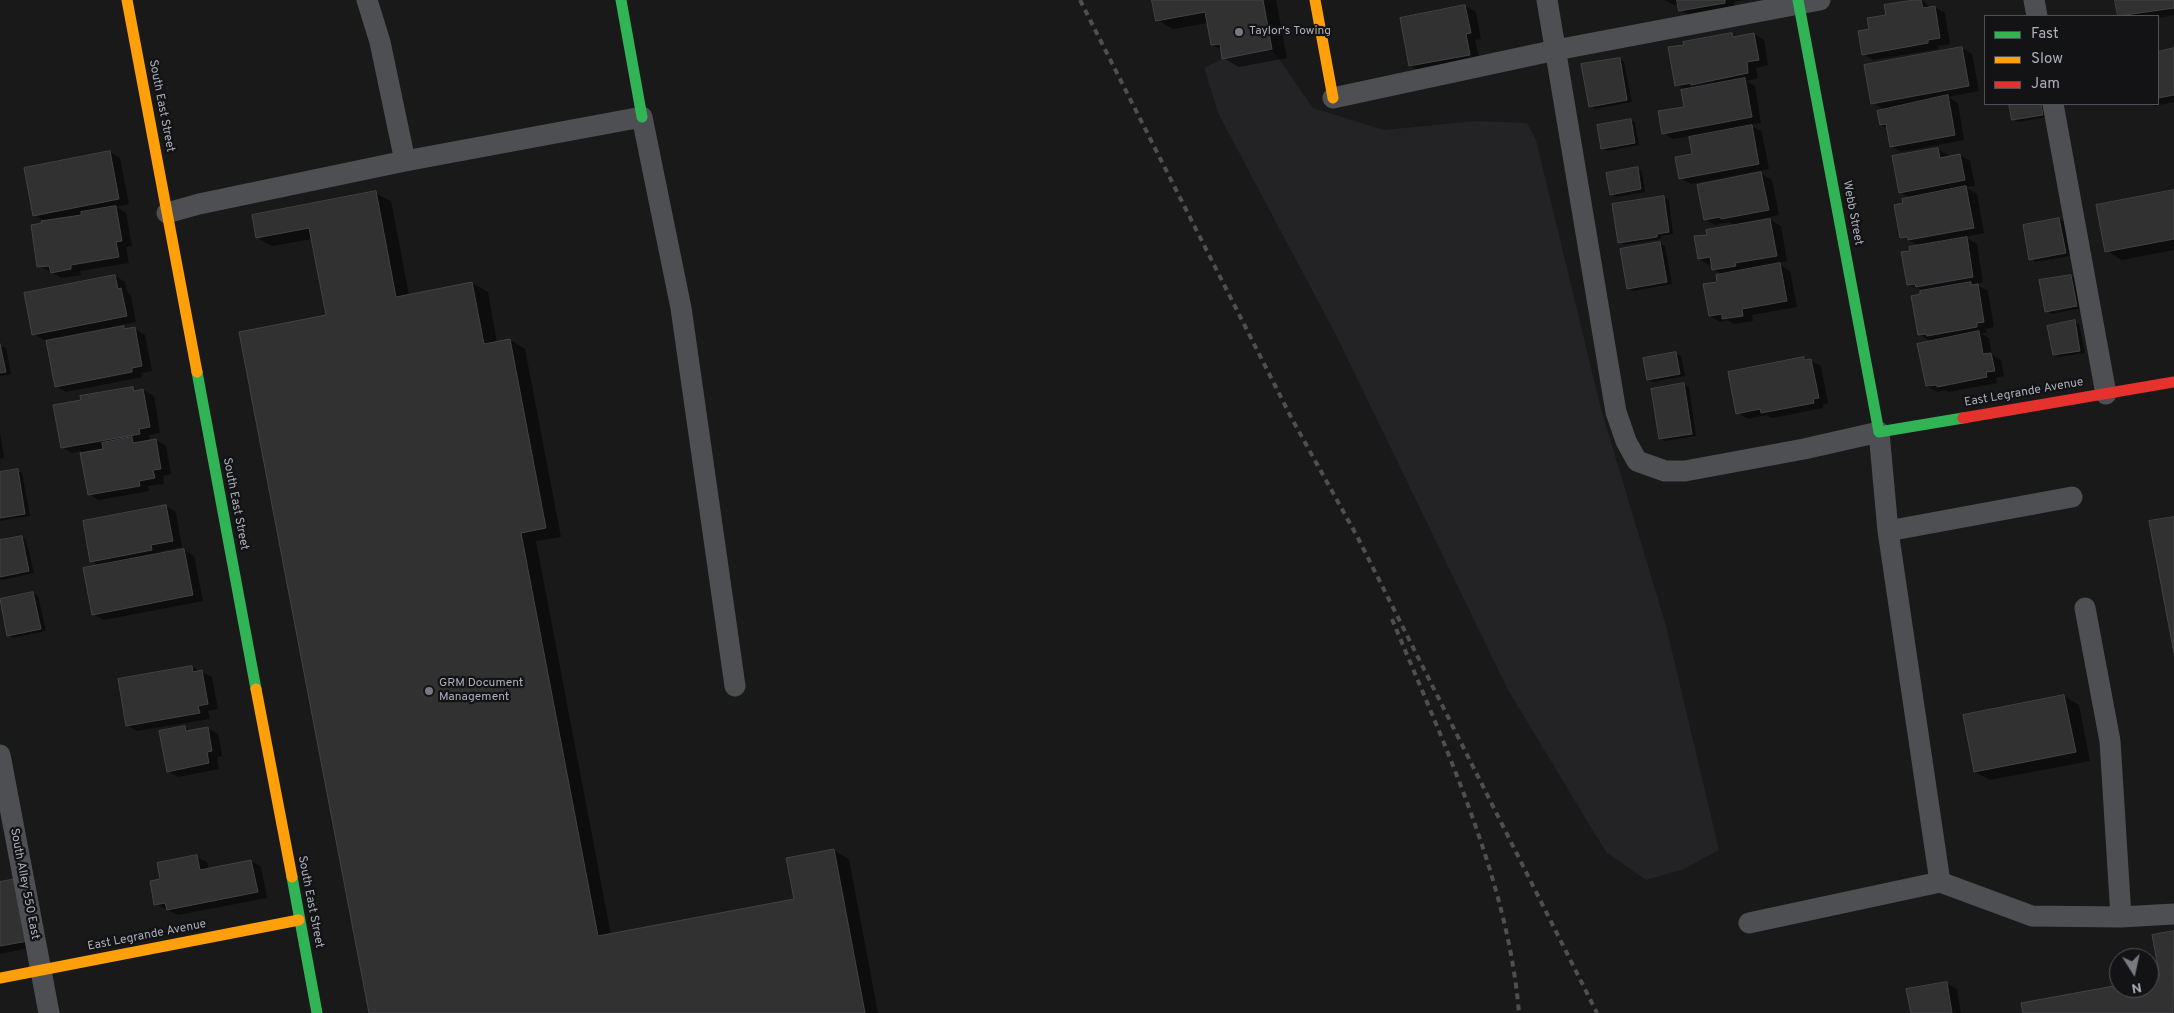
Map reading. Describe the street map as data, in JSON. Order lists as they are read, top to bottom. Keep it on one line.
{"streets":{"street":["South East Street","Webb Street","East Legrande Avenue"],"lane":["South Alley 550 East"]},"crossings":[["South East Street","East Legrande Avenue"],["Webb Street","East Legrande Avenue"],["East Legrande Avenue","South Alley 550 East"]],"places":["Taylor's Towing","GRM Document Management"],"legend":["Fast","Slow","Jam"],"north":"bottom"}
